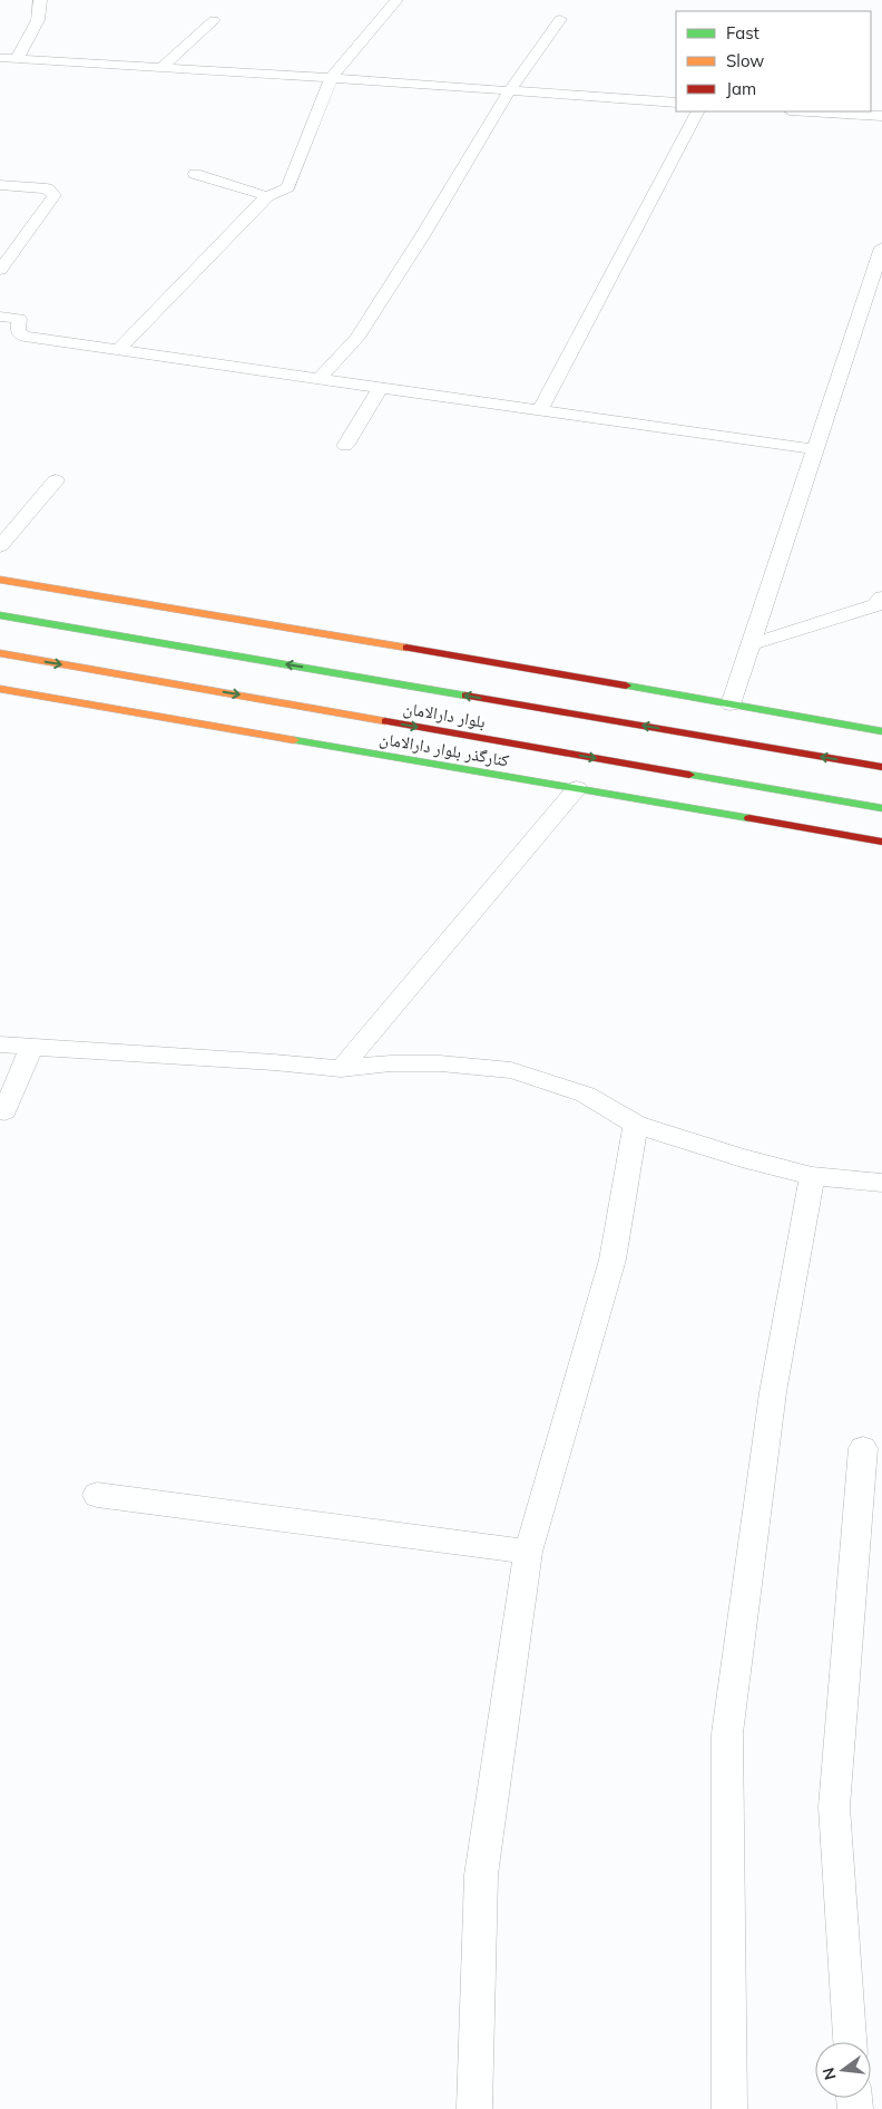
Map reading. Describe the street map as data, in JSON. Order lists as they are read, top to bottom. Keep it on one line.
{"streets":{"street":["بلوار دارالامان","کنارگذر بلوار دارالامان"]},"legend":["Fast","Slow","Jam"],"north":"left"}
